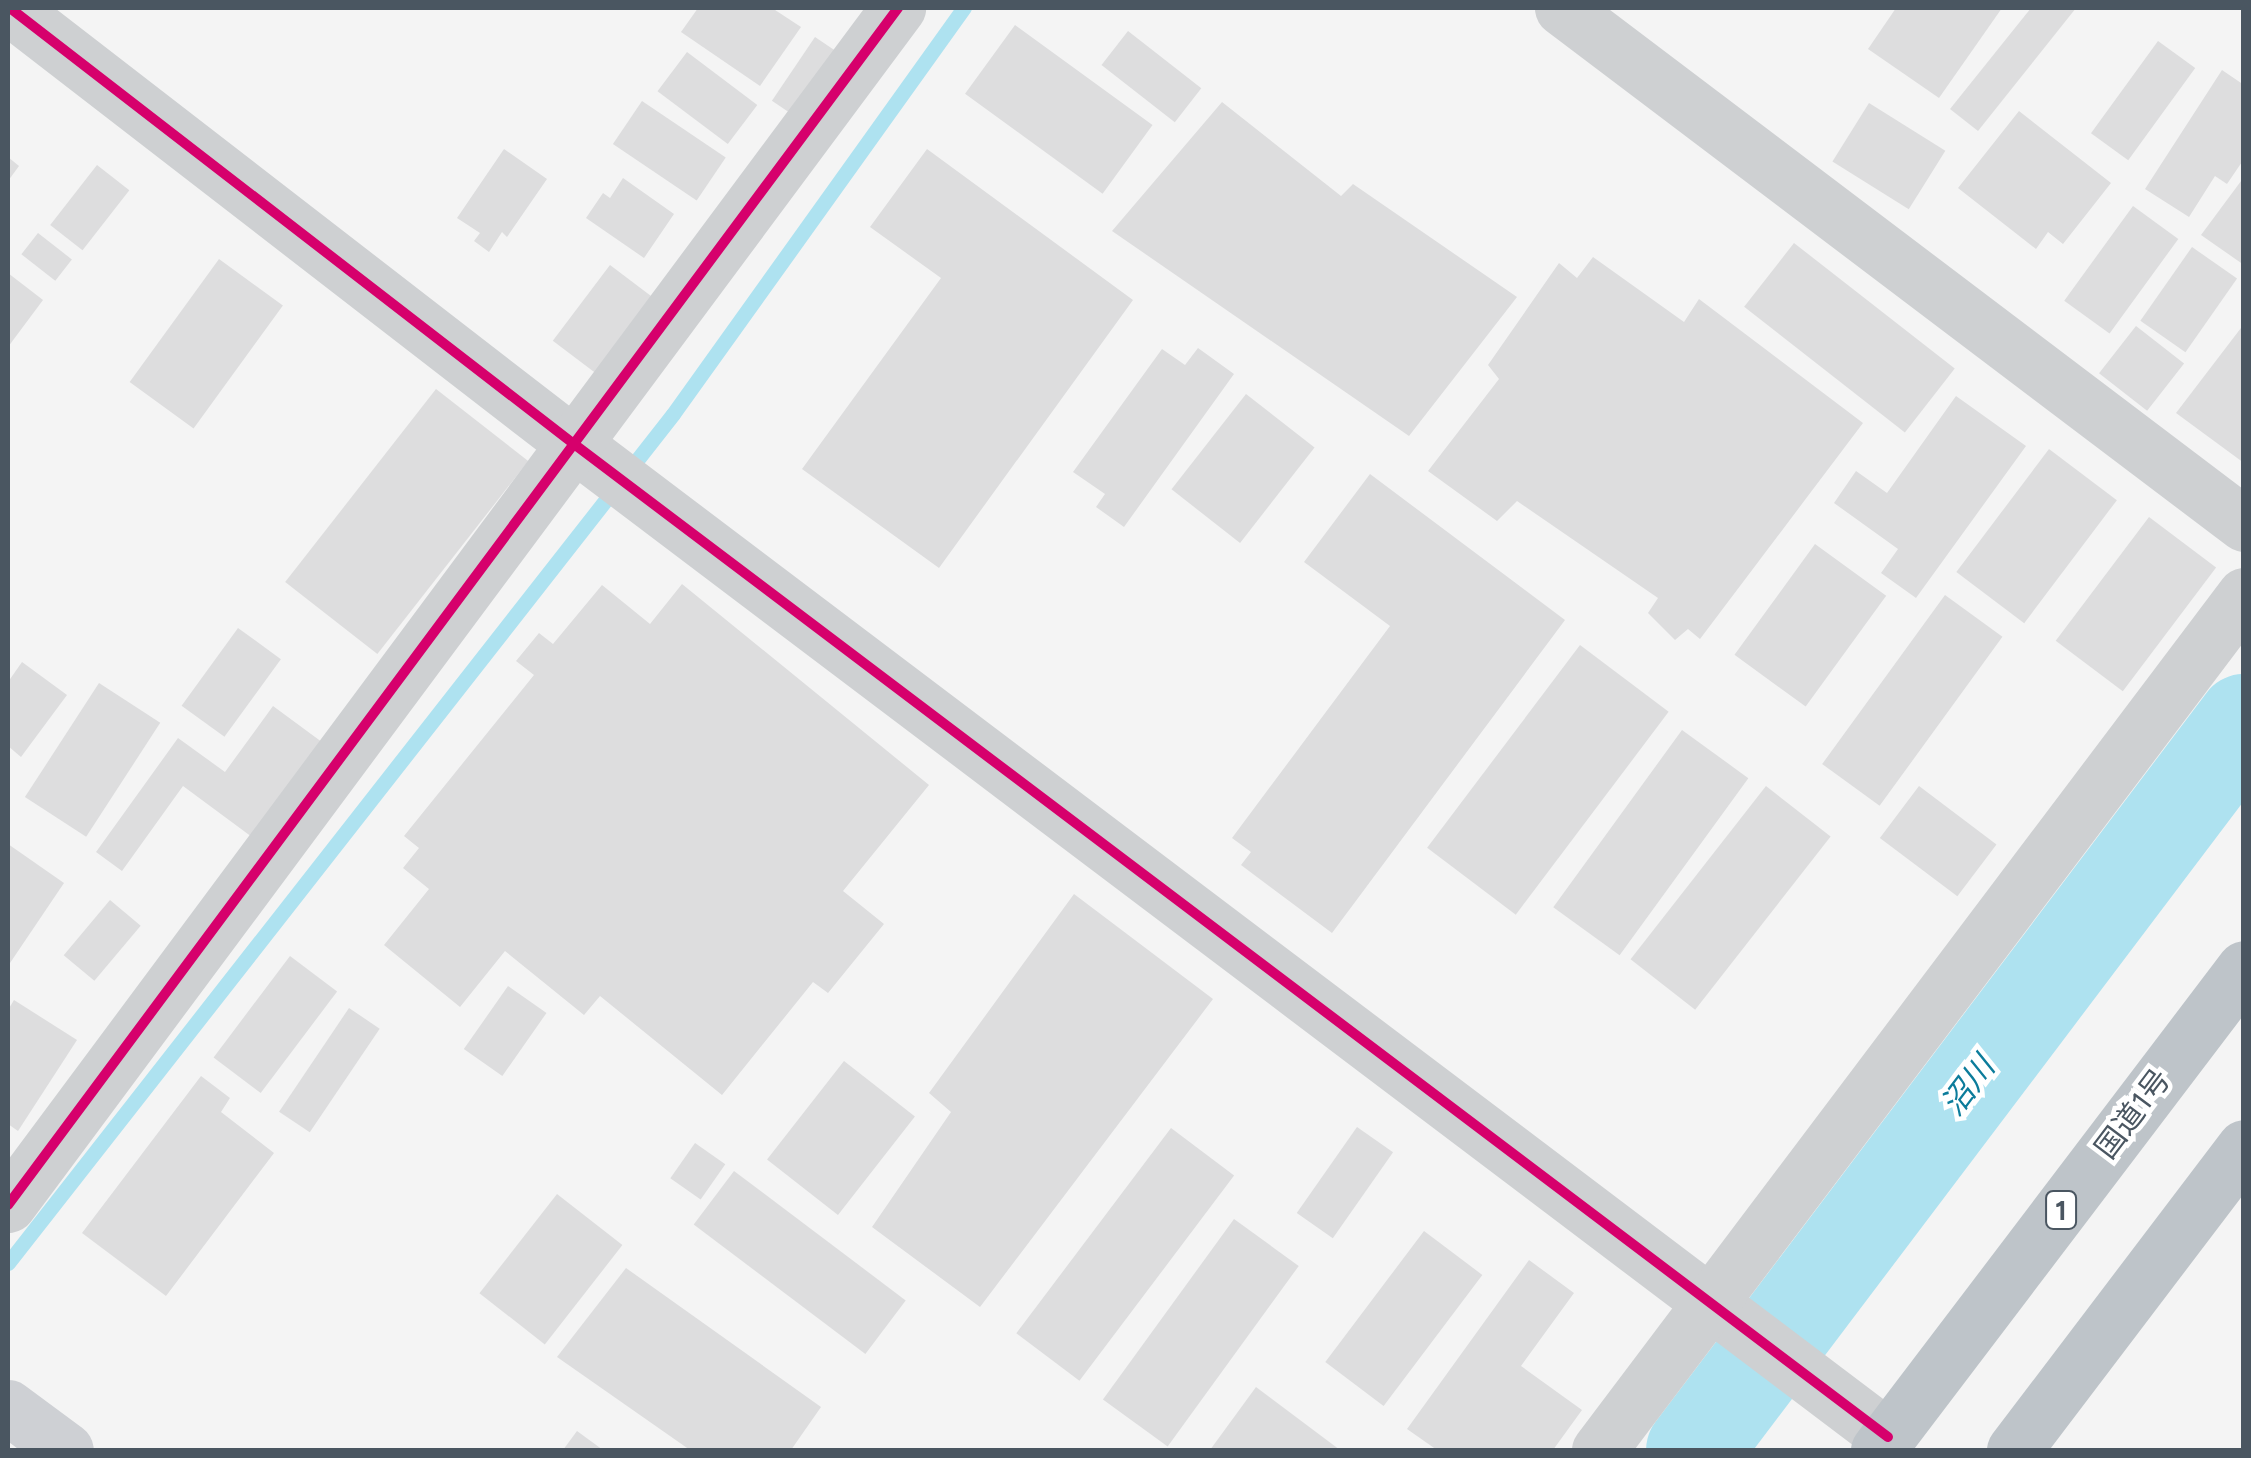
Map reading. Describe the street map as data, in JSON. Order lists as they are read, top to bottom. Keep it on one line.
{"streets":{"highway":["国道1号","1"]},"water":["沼川"]}
